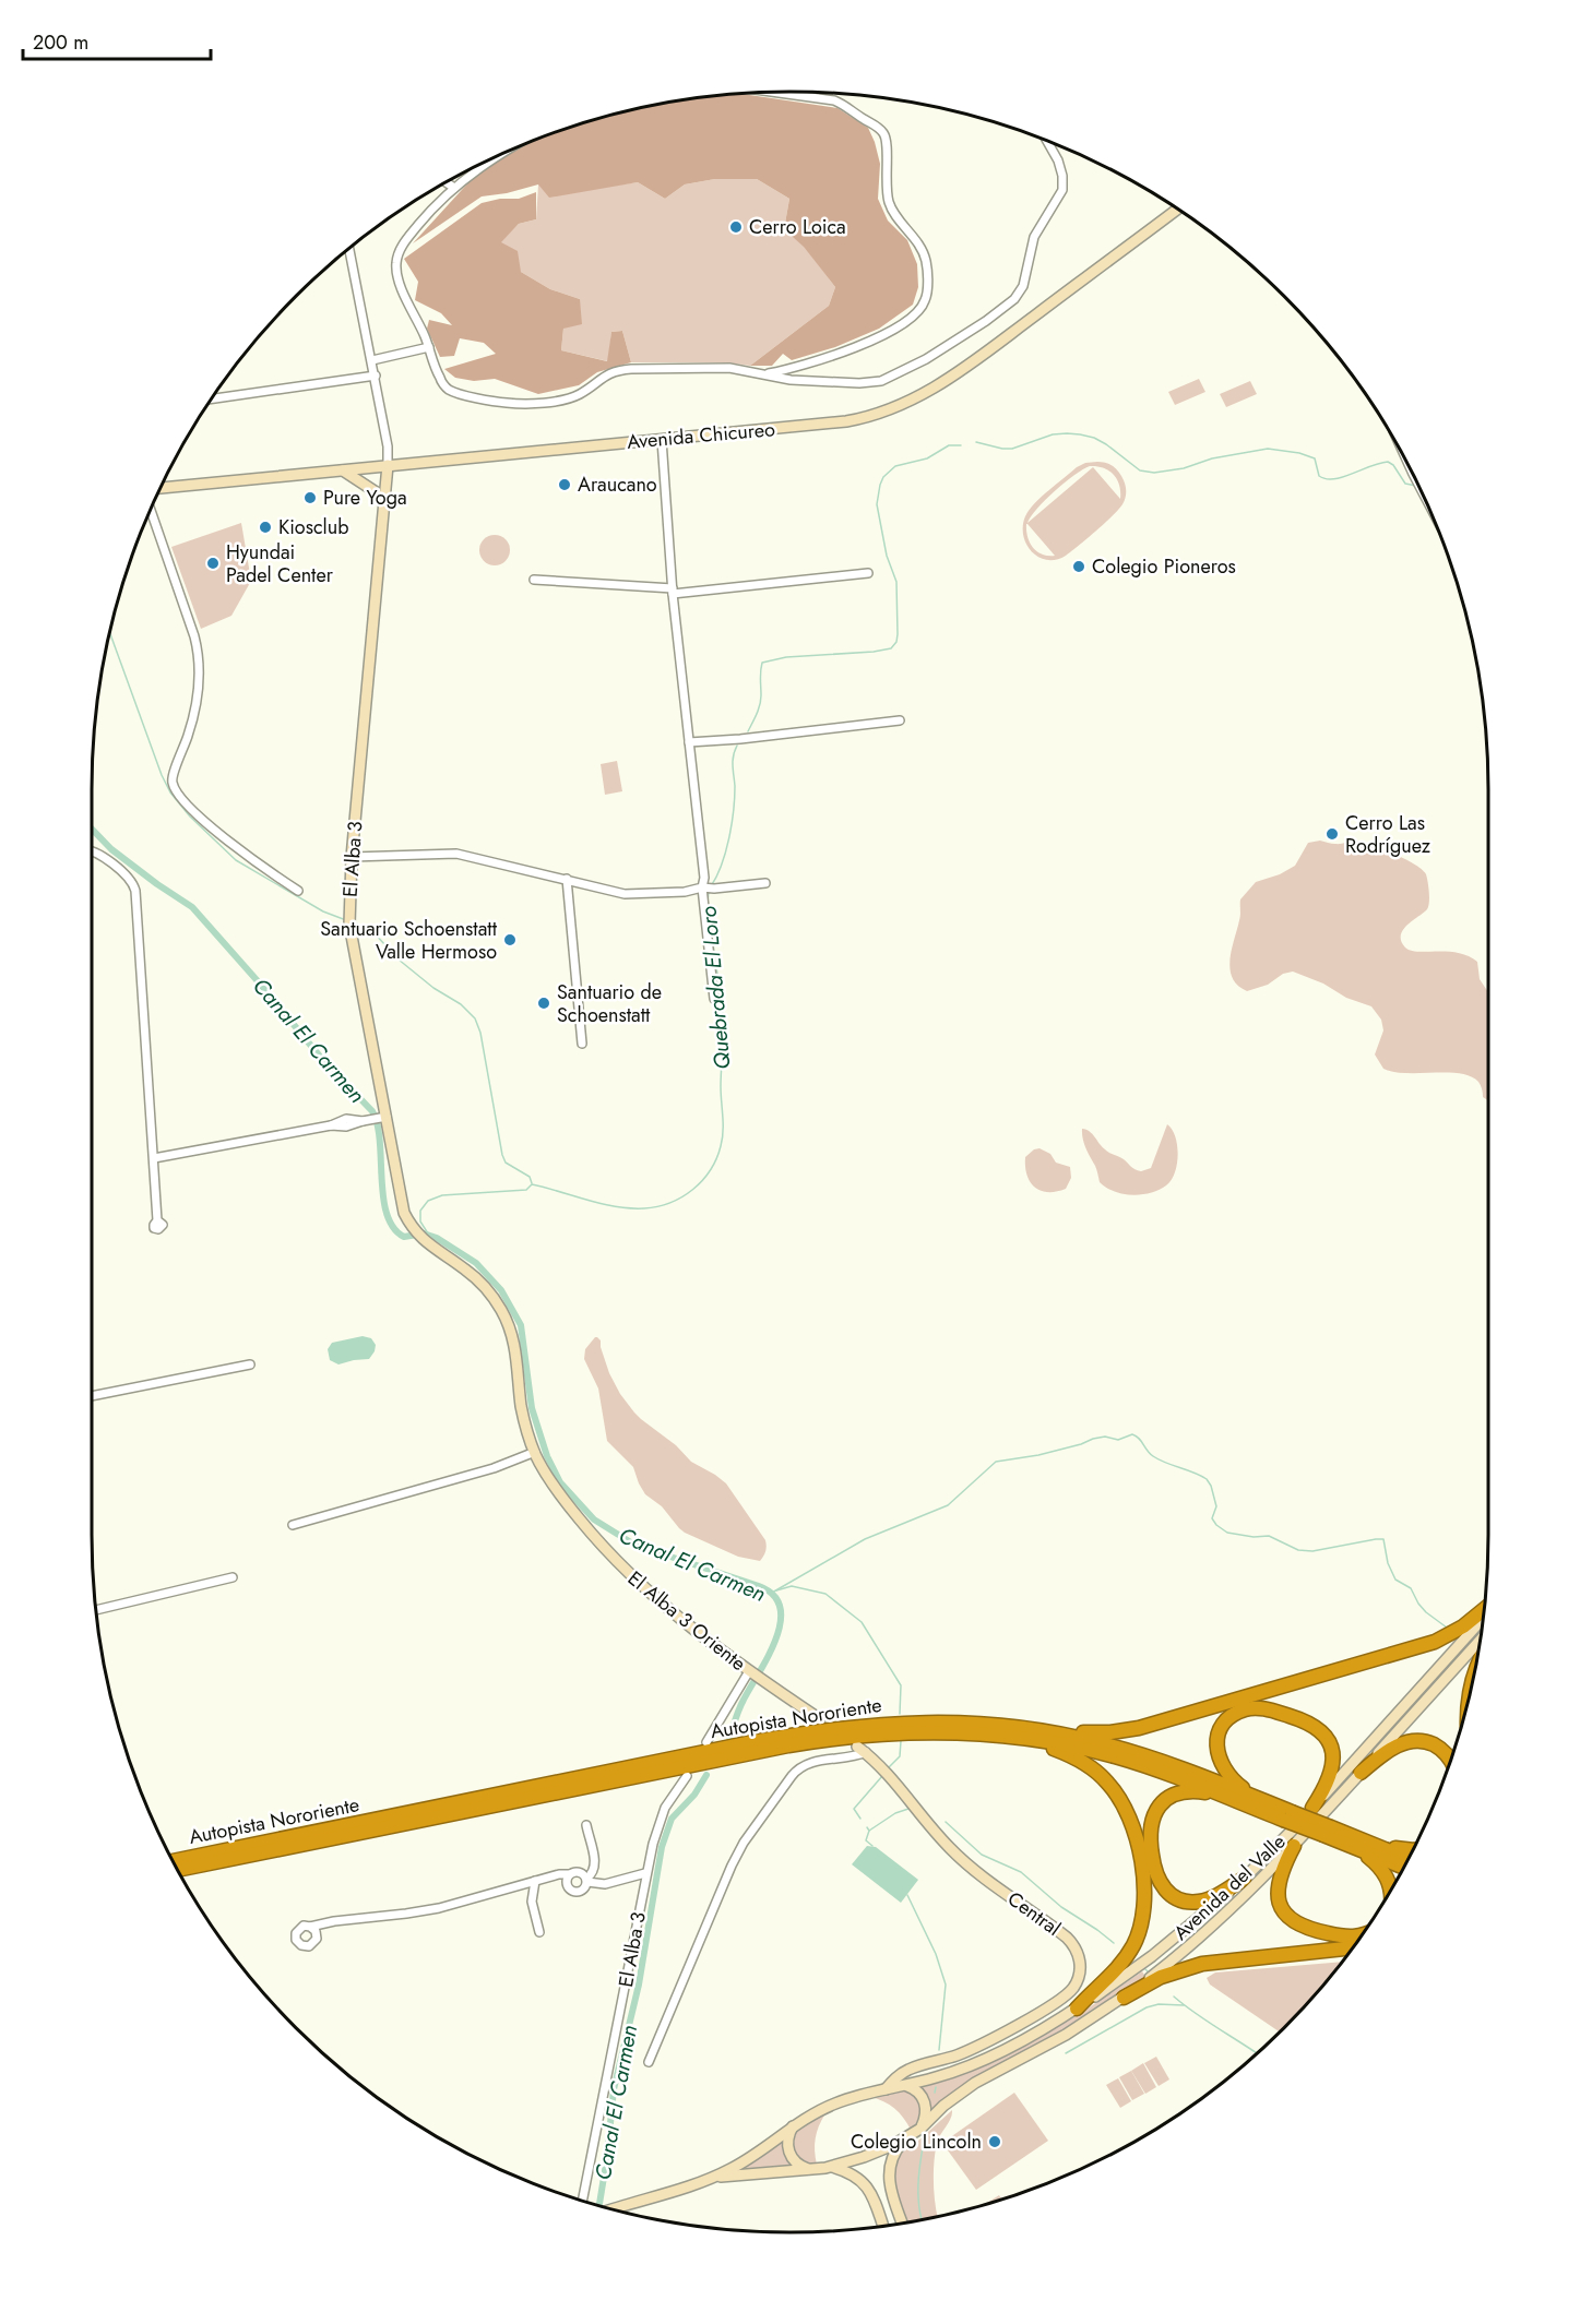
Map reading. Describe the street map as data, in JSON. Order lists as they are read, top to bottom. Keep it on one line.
{"streets":{"highway":["Autopista Nororiente"],"street":["Avenida Chicureo","El Alba 3","El Alba 3 Oriente","Avenida del Valle","Central"]},"crossings":[["Avenida Chicureo","El Alba 3"],["El Alba 3","El Alba 3 Oriente"],["Avenida del Valle","Central"]],"water":["Quebrada El Loro","Canal El Carmen"],"places":["Cerro Loica","Araucano","Pure Yoga","Kiosclub","Hyundai Padel Center","Colegio Pioneros","Cerro Las Rodríguez","Santuario Schoenstatt Valle Hermoso","Santuario de Schoenstatt","Colegio Lincoln"],"scale_bar":"200 m"}
